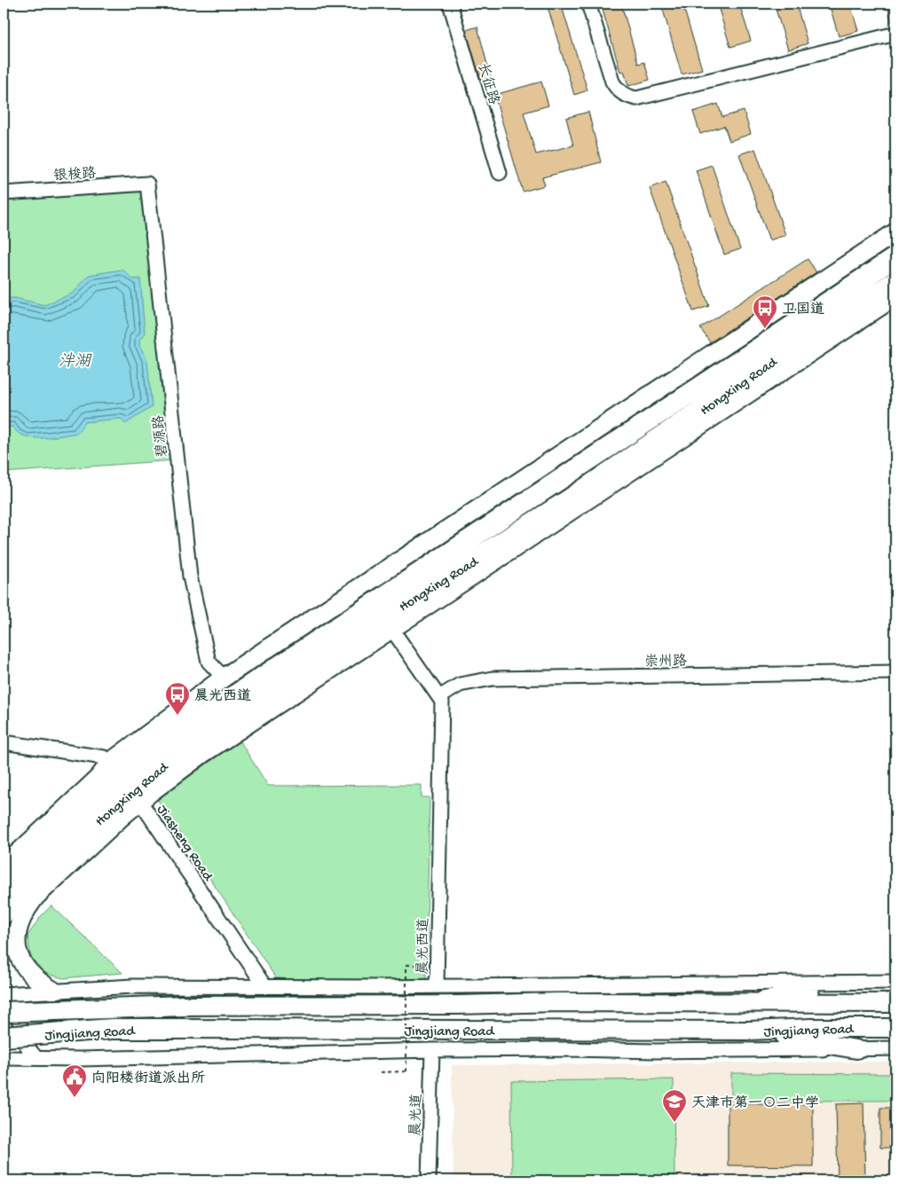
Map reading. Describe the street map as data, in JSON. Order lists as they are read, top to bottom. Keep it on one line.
{"streets":{"highway":["Hongxing Road","Jingjiang Road"],"street":["长征路","银梭路","碧源路","崇州路","Jiasheng Road","晨光西道","晨光道"]},"crossings":[["银梭路","碧源路"],["Hongxing Road","Jiasheng Road"],["崇州路","晨光西道"],["Jingjiang Road","晨光道"]],"water":["泮湖"],"places":{"bus stop":["卫国道","晨光西道"],"public building":["向阳楼街道派出所"],"school or university":["天津市第一〇二中学"]}}
